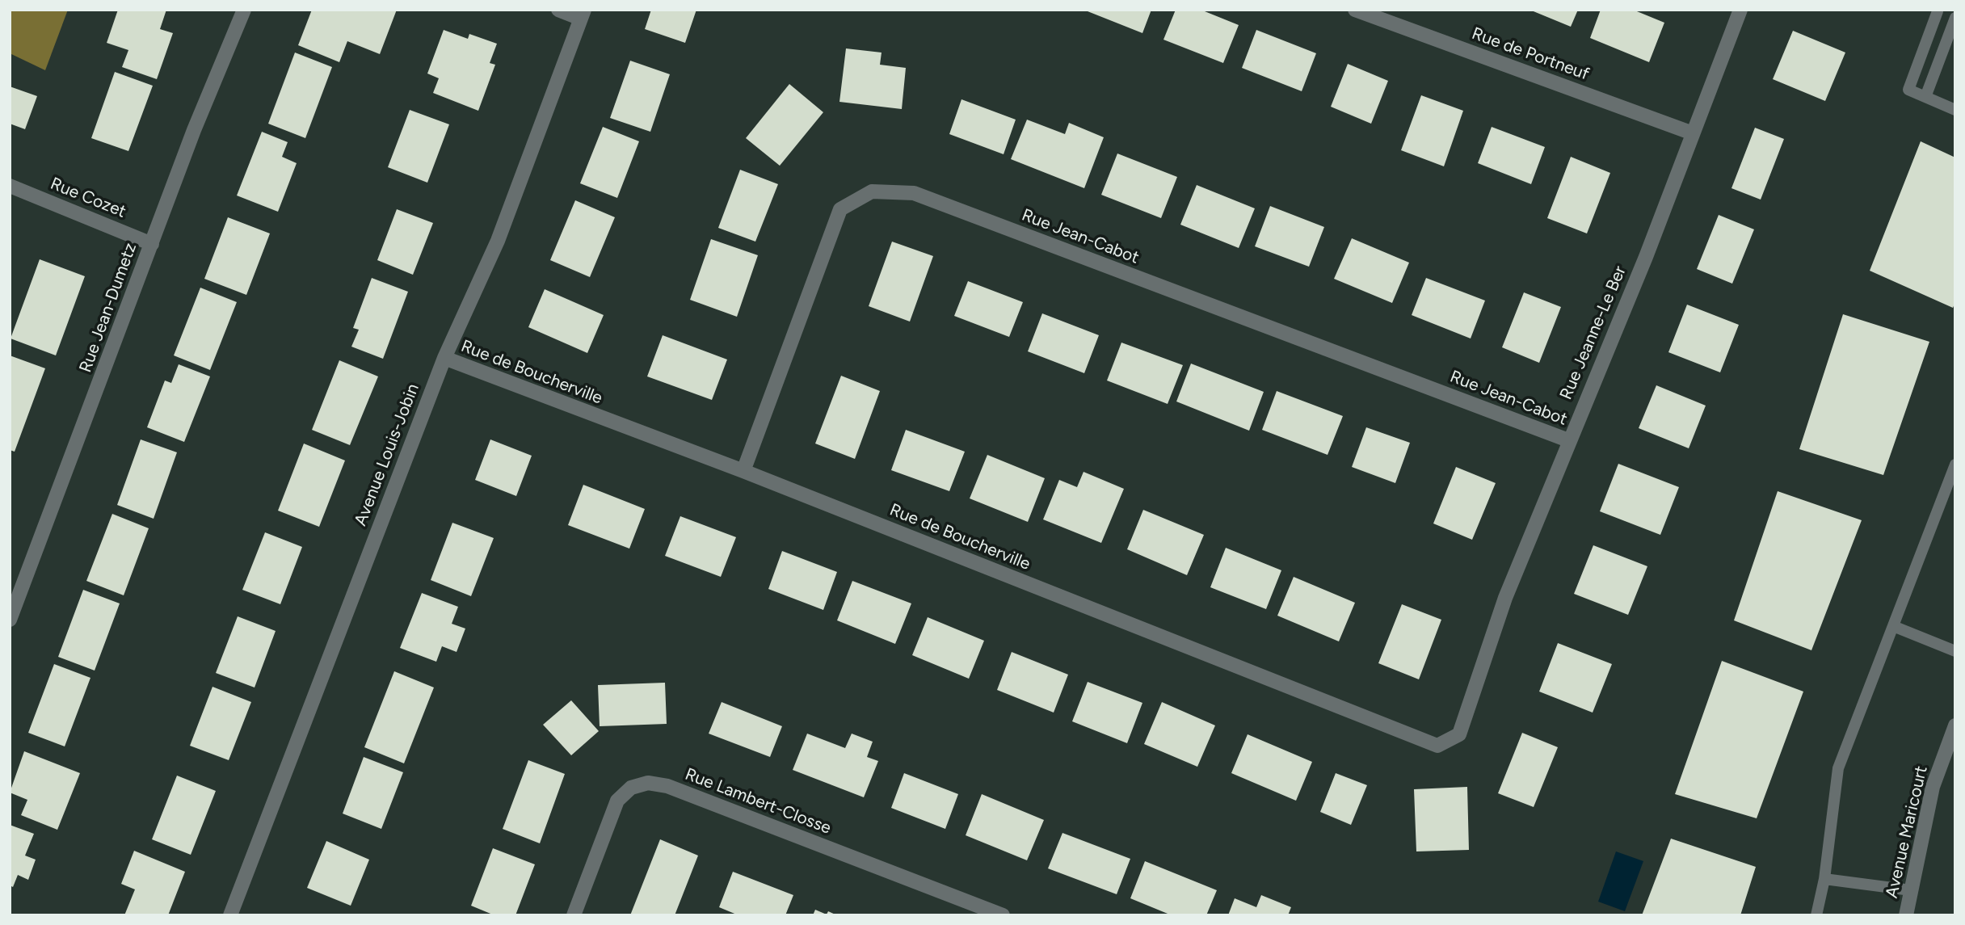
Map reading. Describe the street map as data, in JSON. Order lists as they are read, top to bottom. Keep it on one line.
{"streets":{"street":["Rue de Portneuf","Rue Cozet","Rue Jean-Cabot","Rue Jean-Dumetz","Rue Jeanne-Le Ber","Rue de Boucherville","Avenue Louis-Jobin","Rue Lambert-Closse","Avenue Maricourt"]},"crossings":[["Rue de Portneuf","Rue Jeanne-Le Ber"],["Rue Cozet","Rue Jean-Dumetz"],["Rue Jean-Cabot","Rue Jeanne-Le Ber"],["Rue Jean-Cabot","Rue de Boucherville"],["Rue Jeanne-Le Ber","Rue de Boucherville"],["Rue de Boucherville","Avenue Louis-Jobin"]]}
